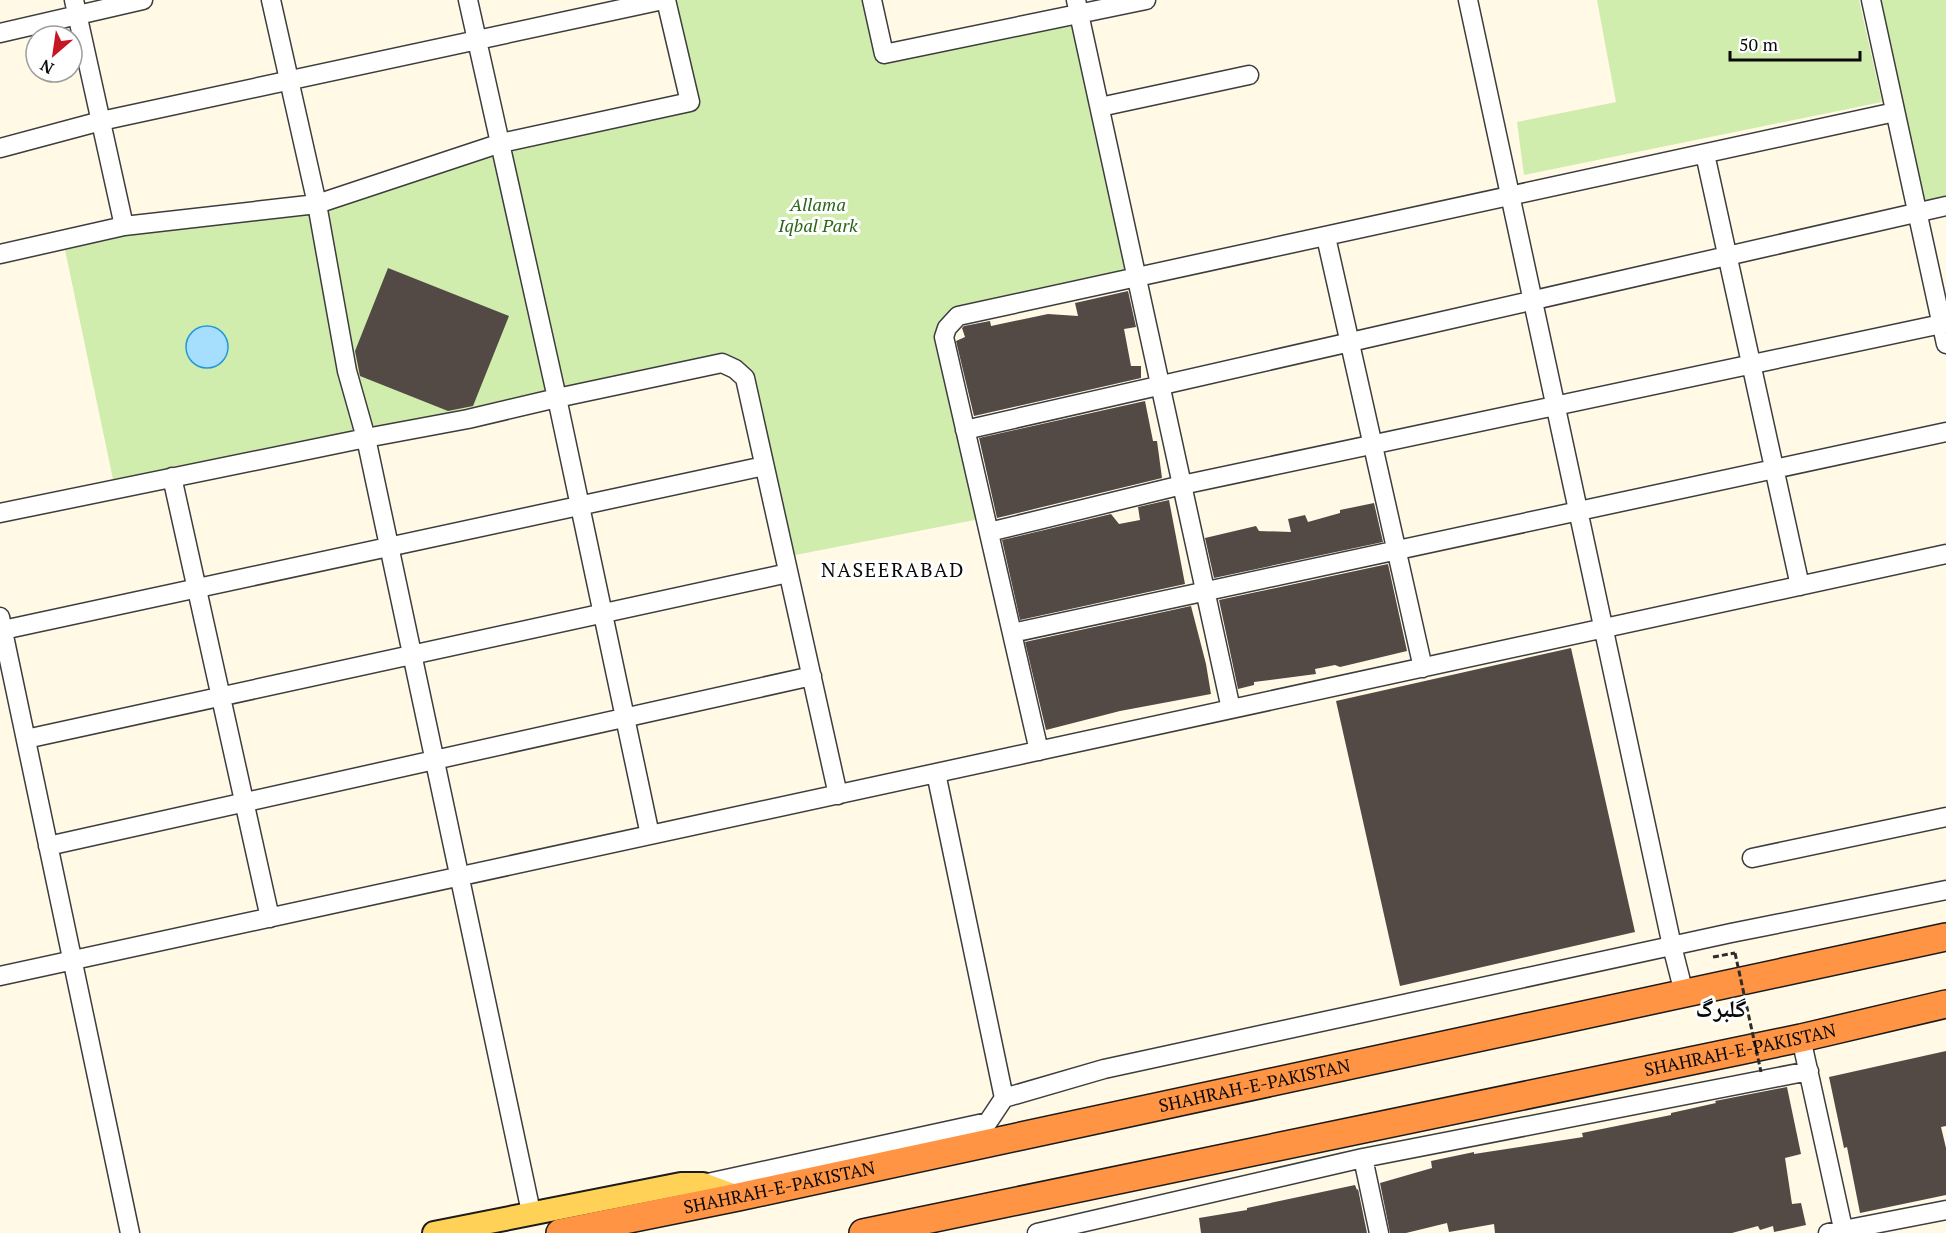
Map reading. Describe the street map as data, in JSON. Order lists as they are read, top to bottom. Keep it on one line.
{"streets":{"highway":["SHAHRAH-E-PAKISTAN"]},"districts":["NASEERABAD","گلبرگ"],"parks":["Allama Iqbal Park"],"scale_bar":"50 m","north":"bottom left"}
